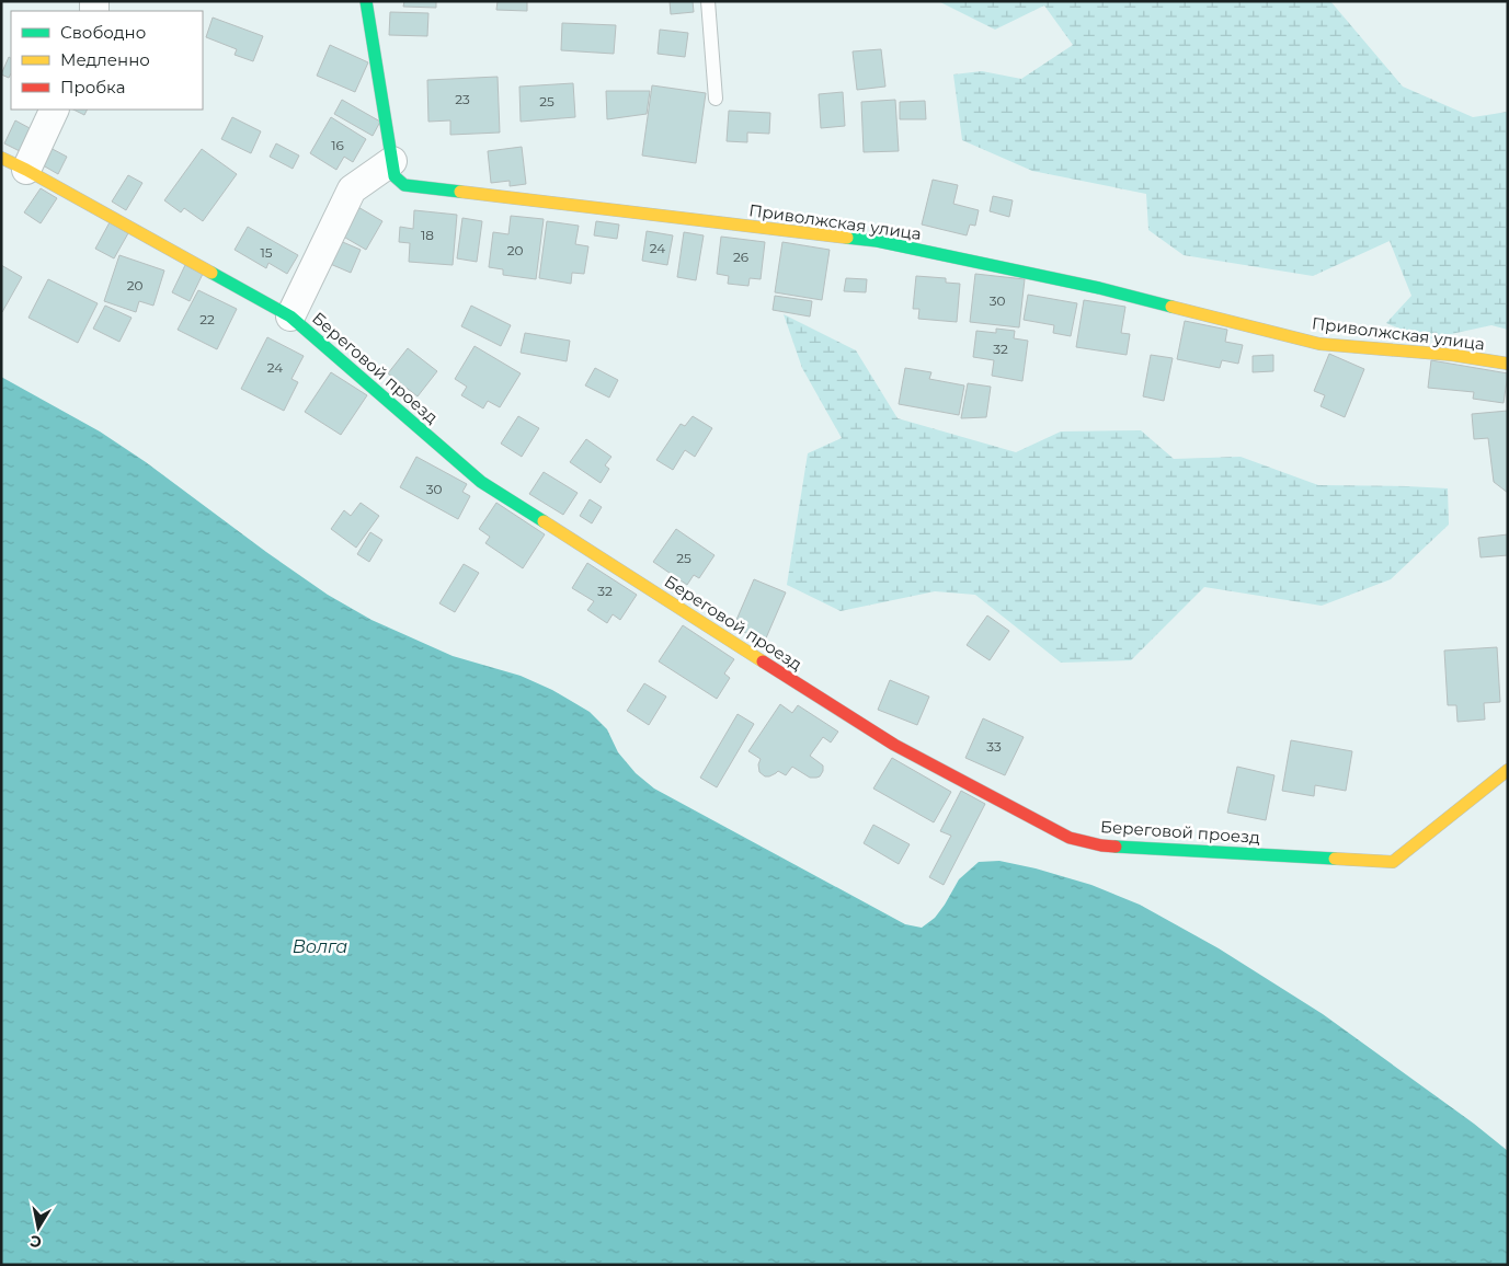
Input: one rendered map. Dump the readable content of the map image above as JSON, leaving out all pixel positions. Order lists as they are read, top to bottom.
{
  "streets": {
    "street": ["Приволжская улица", "Береговой проезд"]
  },
  "water": ["Волга"],
  "house_numbers": [
    "23",
    "25",
    "16",
    "18",
    "24",
    "20",
    "15",
    "26",
    "20",
    "30",
    "22",
    "32",
    "24",
    "30",
    "25",
    "32",
    "33"
  ],
  "legend": ["Свободно", "Медленно", "Пробка"],
  "north": "bottom"
}
